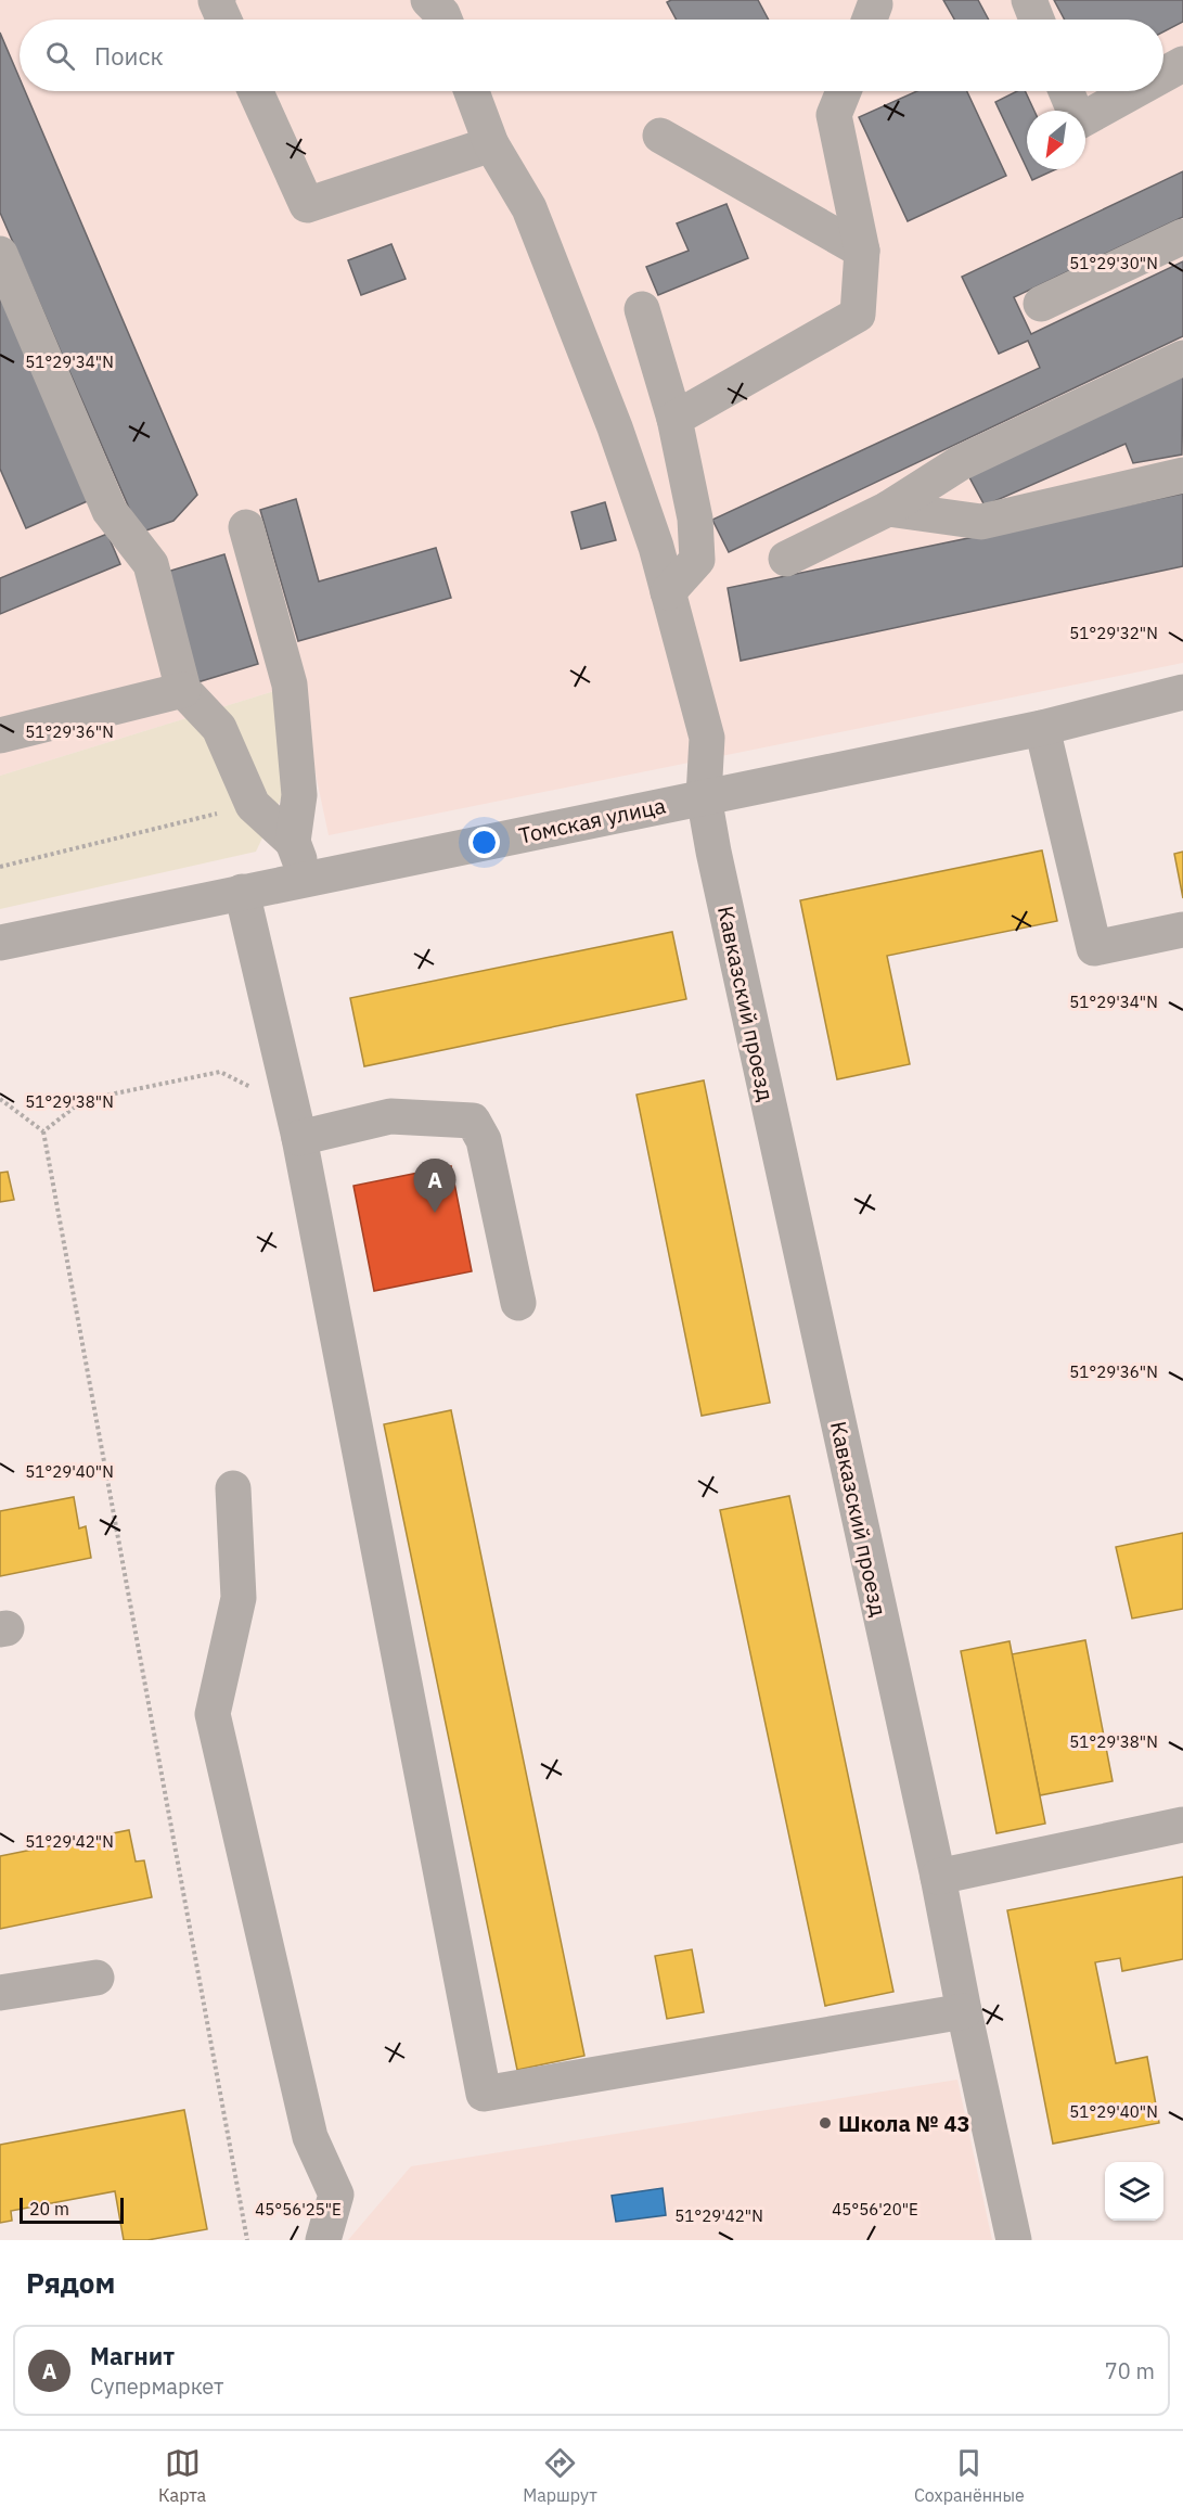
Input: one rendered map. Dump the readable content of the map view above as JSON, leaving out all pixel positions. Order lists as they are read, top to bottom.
{
  "streets": {
    "street": ["Томская улица", "Кавказский проезд"]
  },
  "crossings": [
    ["Томская улица", "Кавказский проезд"]
  ],
  "places": ["Школа № 43"],
  "scale_bar": "20 m",
  "north": "bottom left",
  "page": {
    "search": "Поиск",
    "pins": "A",
    "scale": "20 m",
    "heading": "Рядом",
    "list": [
      {
        "mark": "A",
        "name": "Магнит",
        "note": "Супермаркет",
        "value": "70 m"
      }
    ],
    "nav": ["Карта", "Маршрут", "Сохранённые"]
  },
  "coordinates": [
    "51°29'30\"N",
    "51°29'34\"N",
    "51°29'32\"N",
    "51°29'36\"N",
    "51°29'38\"N",
    "51°29'40\"N",
    "51°29'42\"N",
    "45°56'25\"E",
    "45°56'20\"E"
  ]
}
